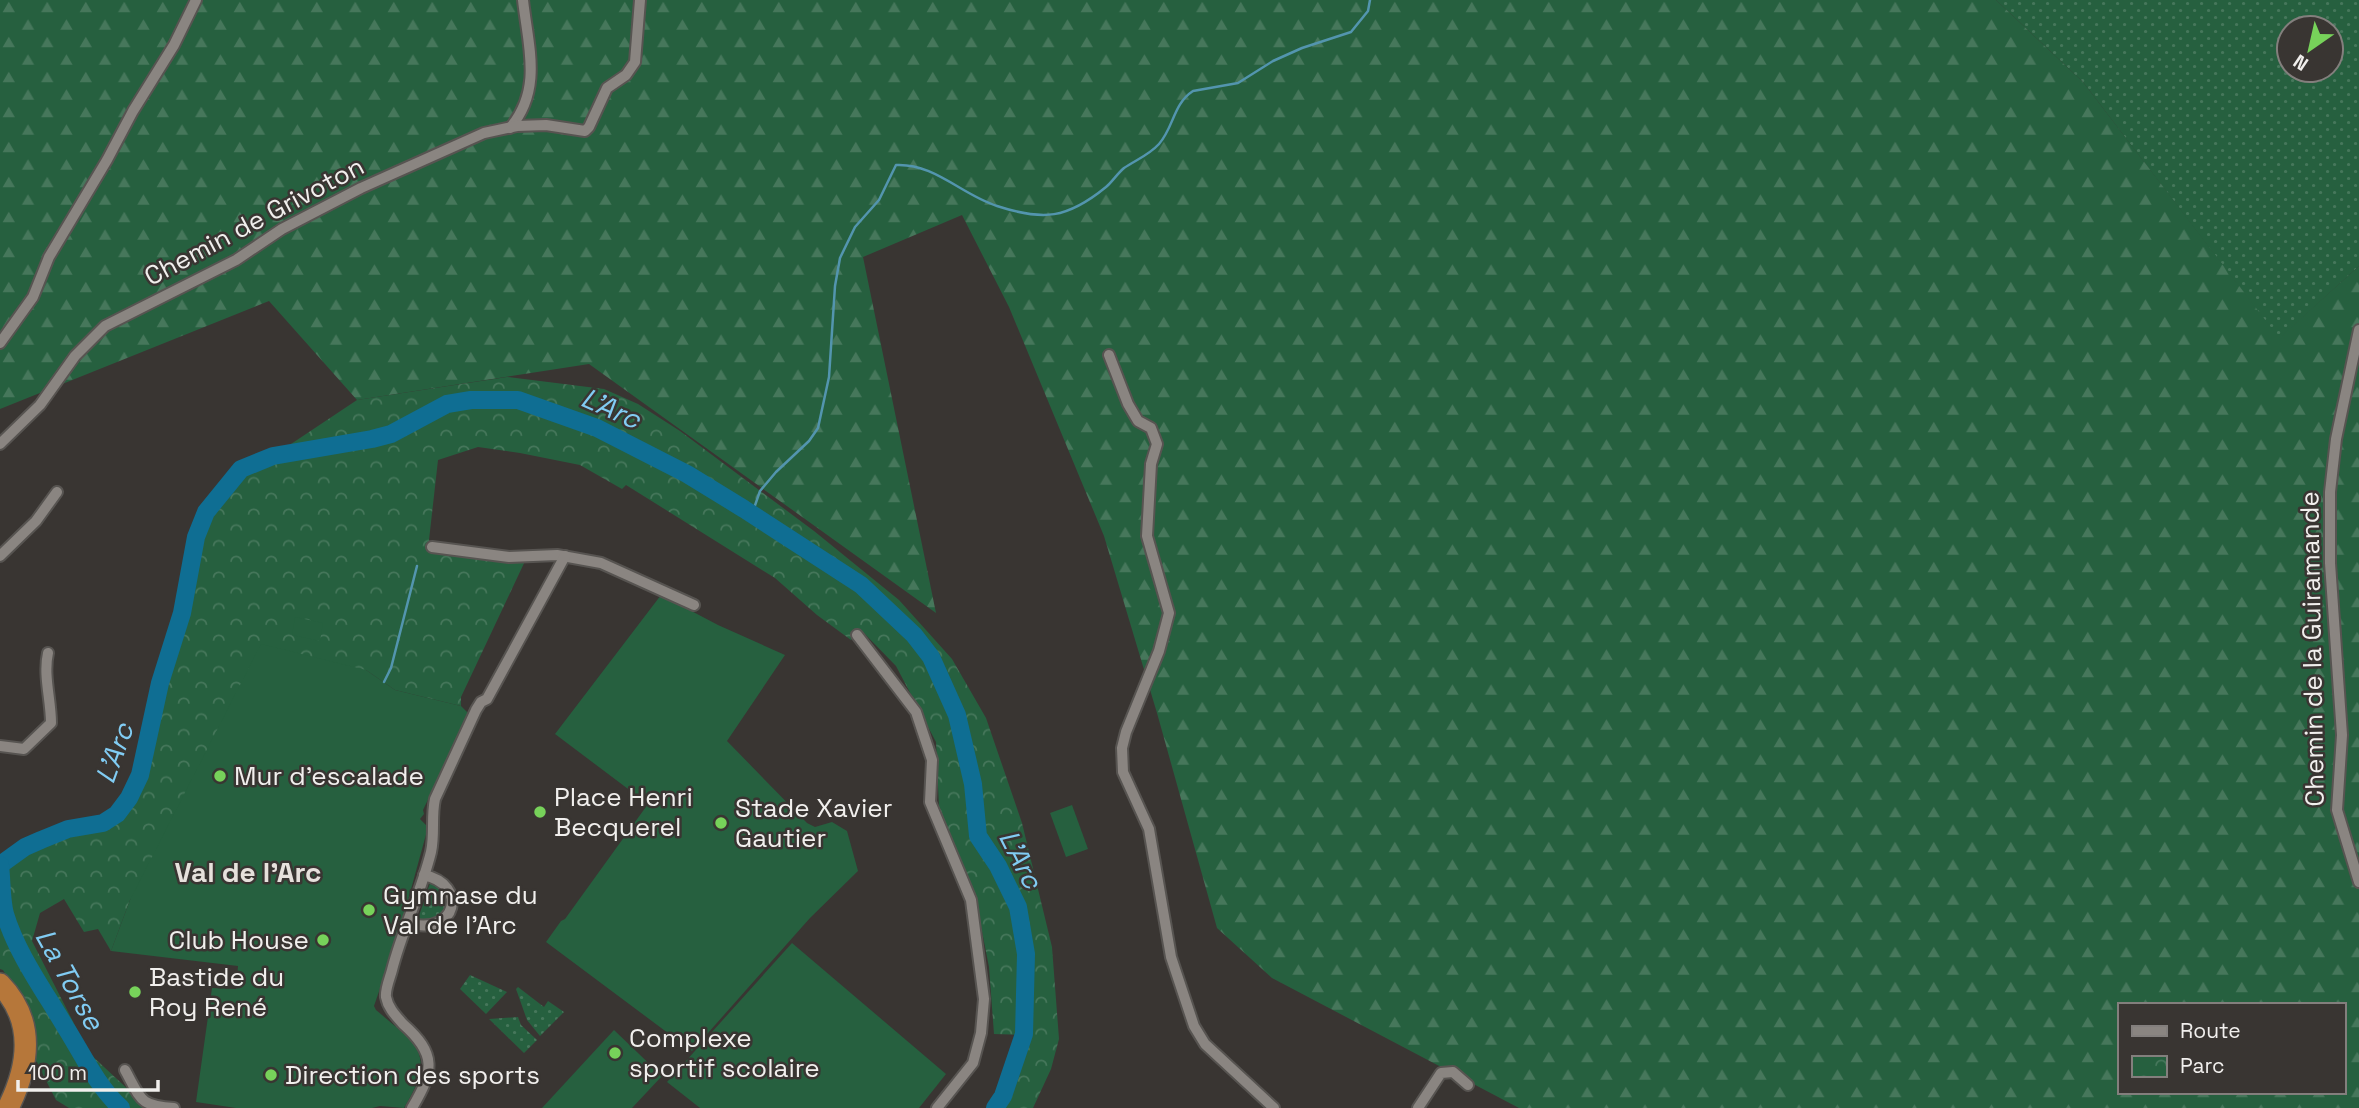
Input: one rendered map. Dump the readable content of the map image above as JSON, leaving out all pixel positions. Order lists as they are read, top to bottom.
{
  "streets": {
    "street": ["Chemin de Grivoton", "Chemin de la Guiramande"]
  },
  "districts": ["Val de l'Arc"],
  "water": ["L'Arc", "La Torse"],
  "places": [
    "Mur d'escalade",
    "Place Henri Becquerel",
    "Stade Xavier Gautier",
    "Gymnase du Val de l'Arc",
    "Club House",
    "Bastide du Roy René",
    "Complexe sportif scolaire",
    "Direction des sports"
  ],
  "legend": ["Route", "Parc"],
  "scale_bar": "100 m",
  "north": "bottom left"
}
